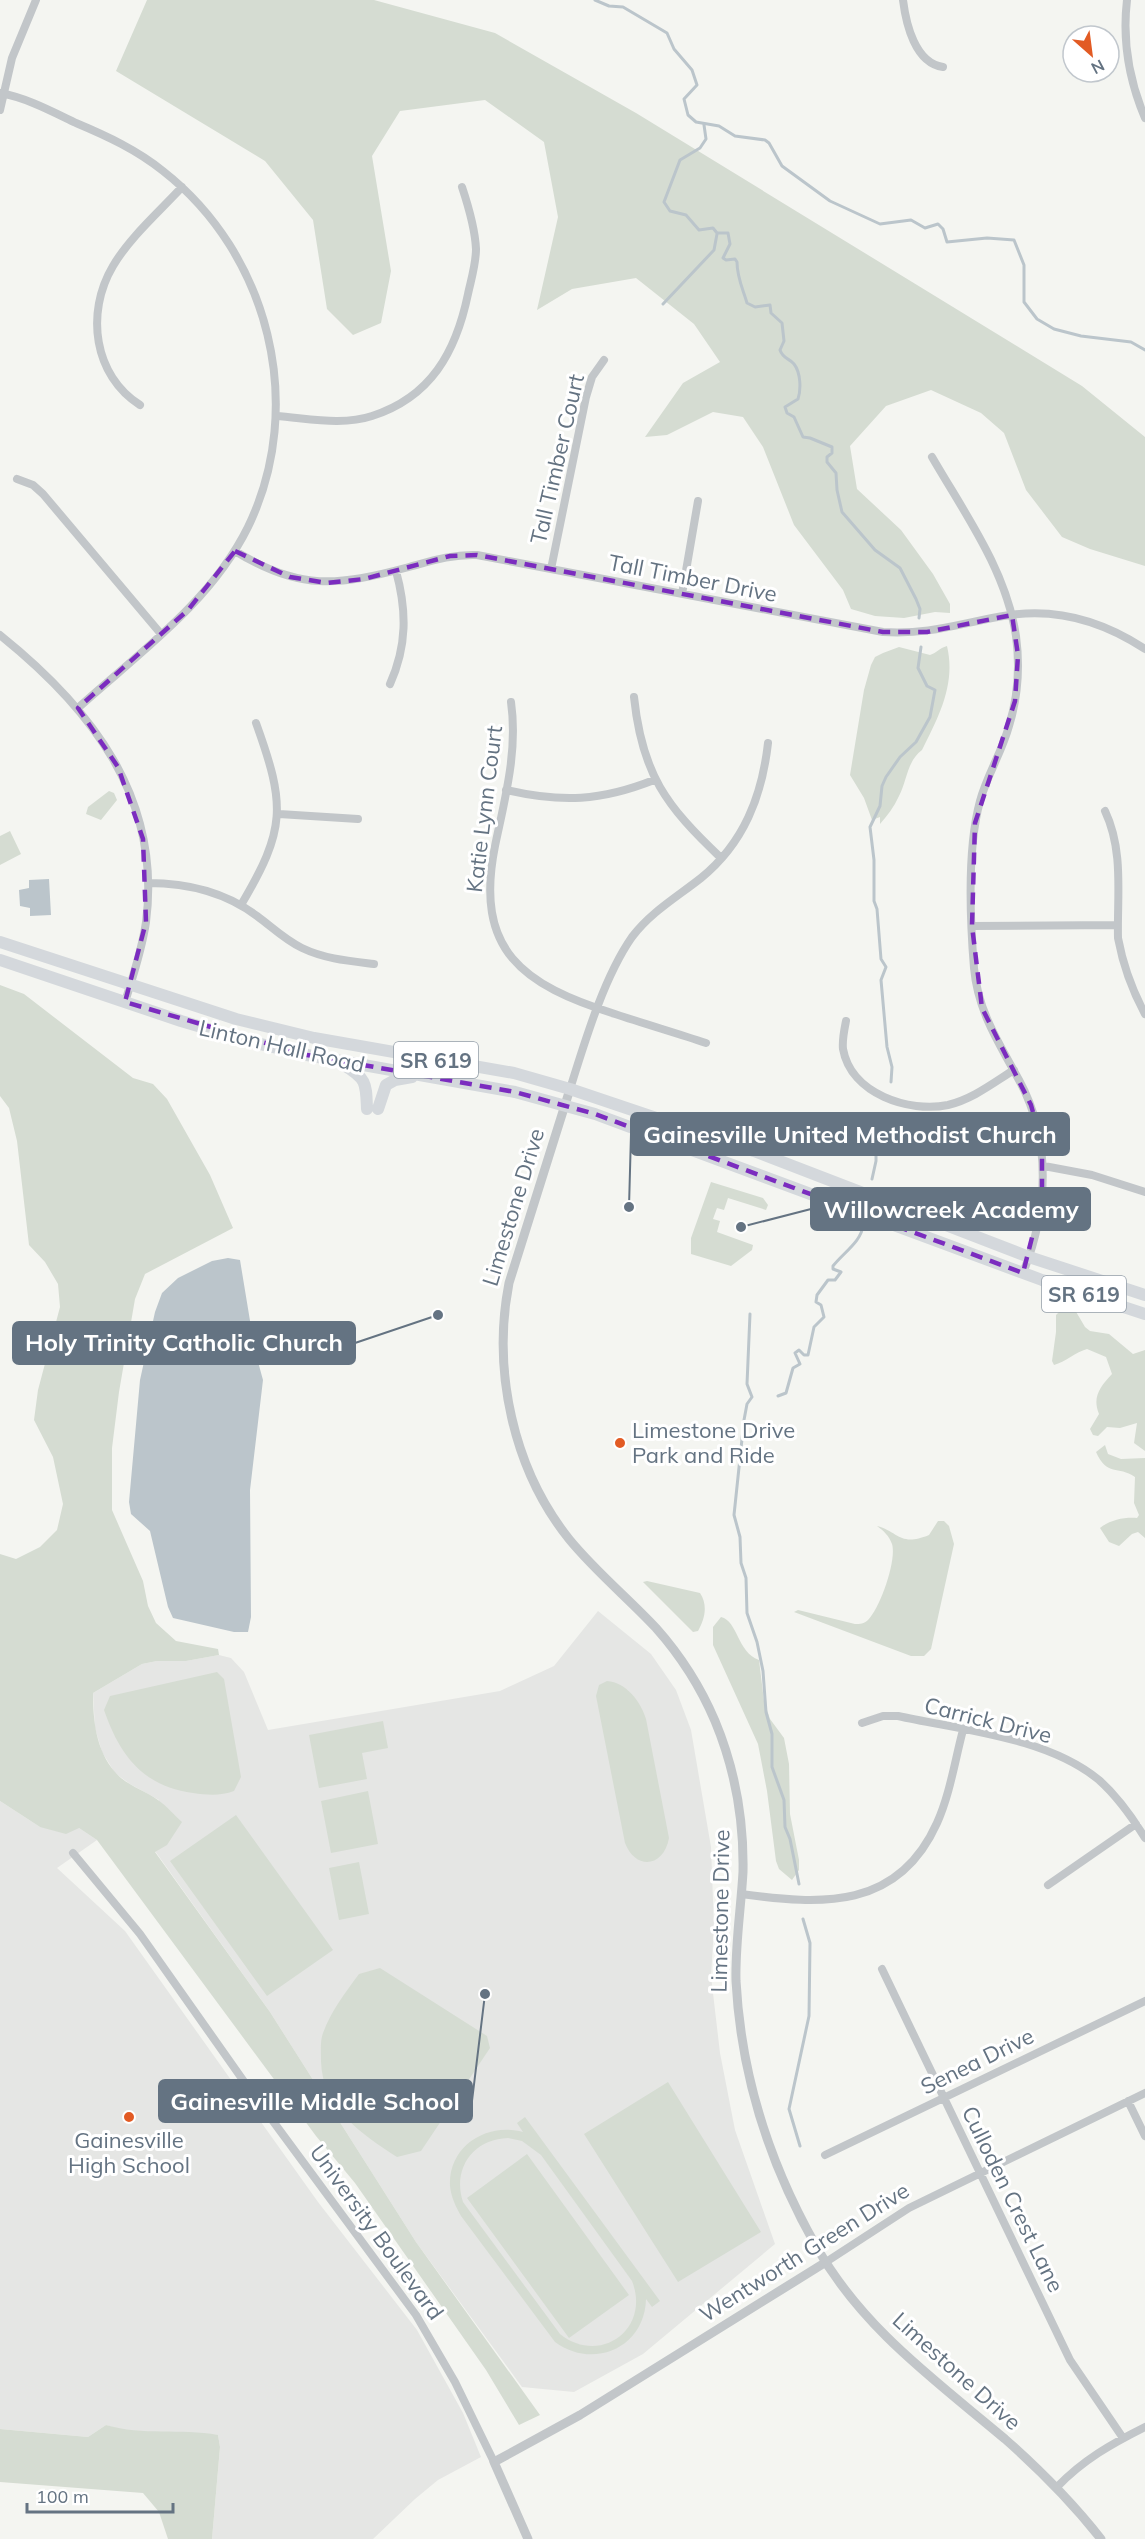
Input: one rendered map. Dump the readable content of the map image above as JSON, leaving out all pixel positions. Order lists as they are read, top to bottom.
{
  "streets": {
    "main road": ["Linton Hall Road", "SR 619"],
    "street": [
      "Tall Timber Court",
      "Tall Timber Drive",
      "Katie Lynn Court",
      "Limestone Drive",
      "Carrick Drive",
      "Senea Drive",
      "Culloden Crest Lane",
      "University Boulevard",
      "Wentworth Green Drive"
    ]
  },
  "crossings": [
    ["Tall Timber Court", "Tall Timber Drive"],
    ["Linton Hall Road", "Limestone Drive"],
    ["Limestone Drive", "Wentworth Green Drive"],
    ["Senea Drive", "Culloden Crest Lane"],
    ["Culloden Crest Lane", "Wentworth Green Drive"],
    ["University Boulevard", "Wentworth Green Drive"]
  ],
  "places": [
    "Gainesville United Methodist Church",
    "Willowcreek Academy",
    "Holy Trinity Catholic Church",
    "Limestone Drive Park and Ride",
    "Gainesville Middle School",
    "Gainesville High School"
  ],
  "scale_bar": "100 m",
  "north": "bottom right"
}
